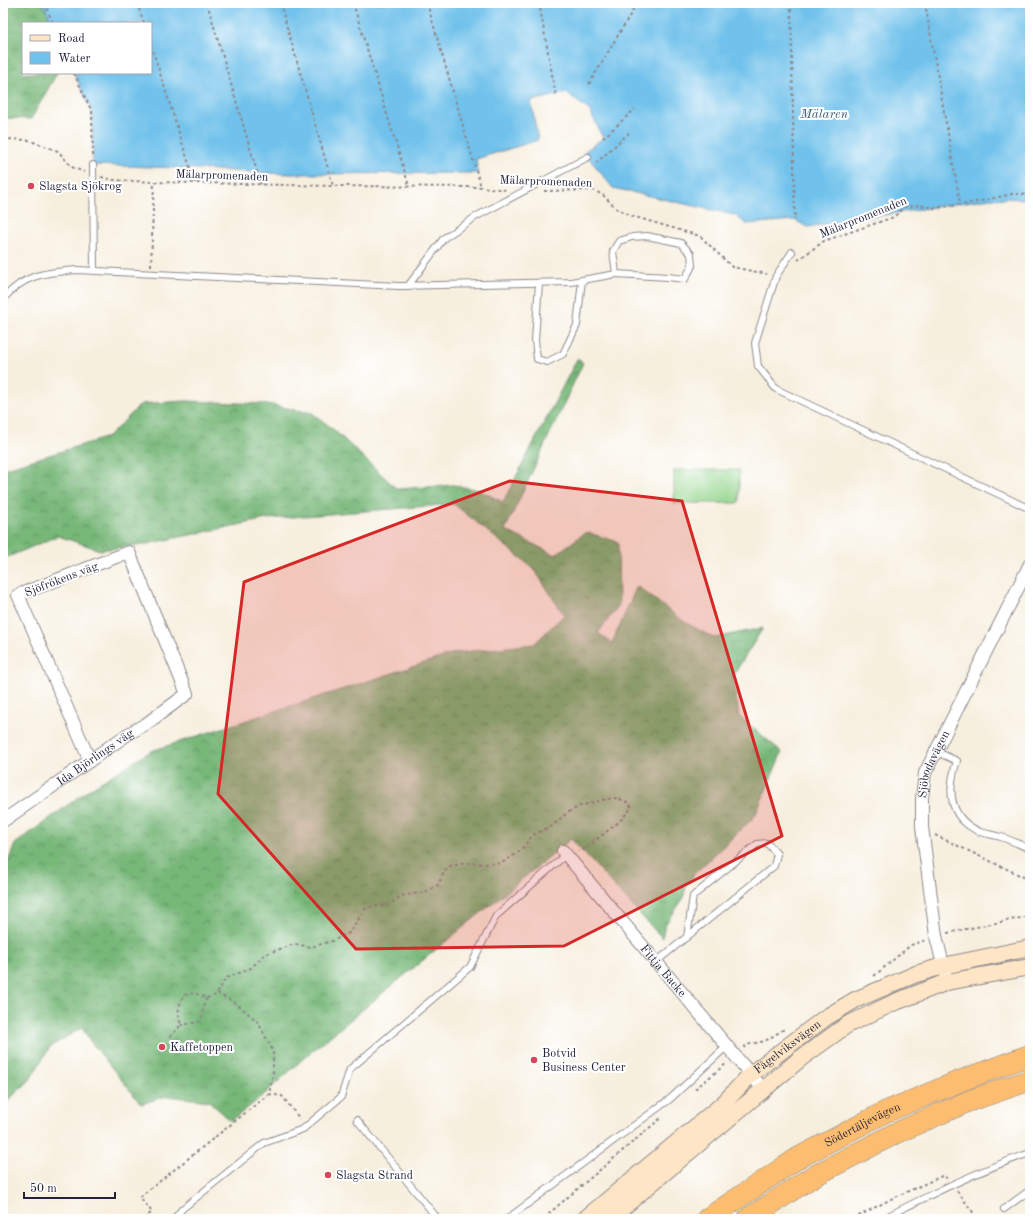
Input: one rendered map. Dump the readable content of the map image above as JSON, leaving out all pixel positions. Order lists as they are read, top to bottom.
{
  "streets": {
    "highway": ["Södertäljevägen"],
    "main road": ["Fågelviksvägen"],
    "street": [
      "Sjöfrökens väg",
      "Ida Björlings väg",
      "Sjöbodavägen",
      "Fittja Backe"
    ],
    "path": ["Mälarpromenaden"]
  },
  "crossings": [
    ["Sjöfrökens väg", "Ida Björlings väg"],
    ["Sjöbodavägen", "Fågelviksvägen"],
    ["Fittja Backe", "Fågelviksvägen"]
  ],
  "water": ["Mälaren"],
  "places": [
    "Slagsta Sjökrog",
    "Kaffetoppen",
    "Botvid Business Center",
    "Slagsta Strand"
  ],
  "legend": ["Road", "Water"],
  "scale_bar": "50 m"
}
